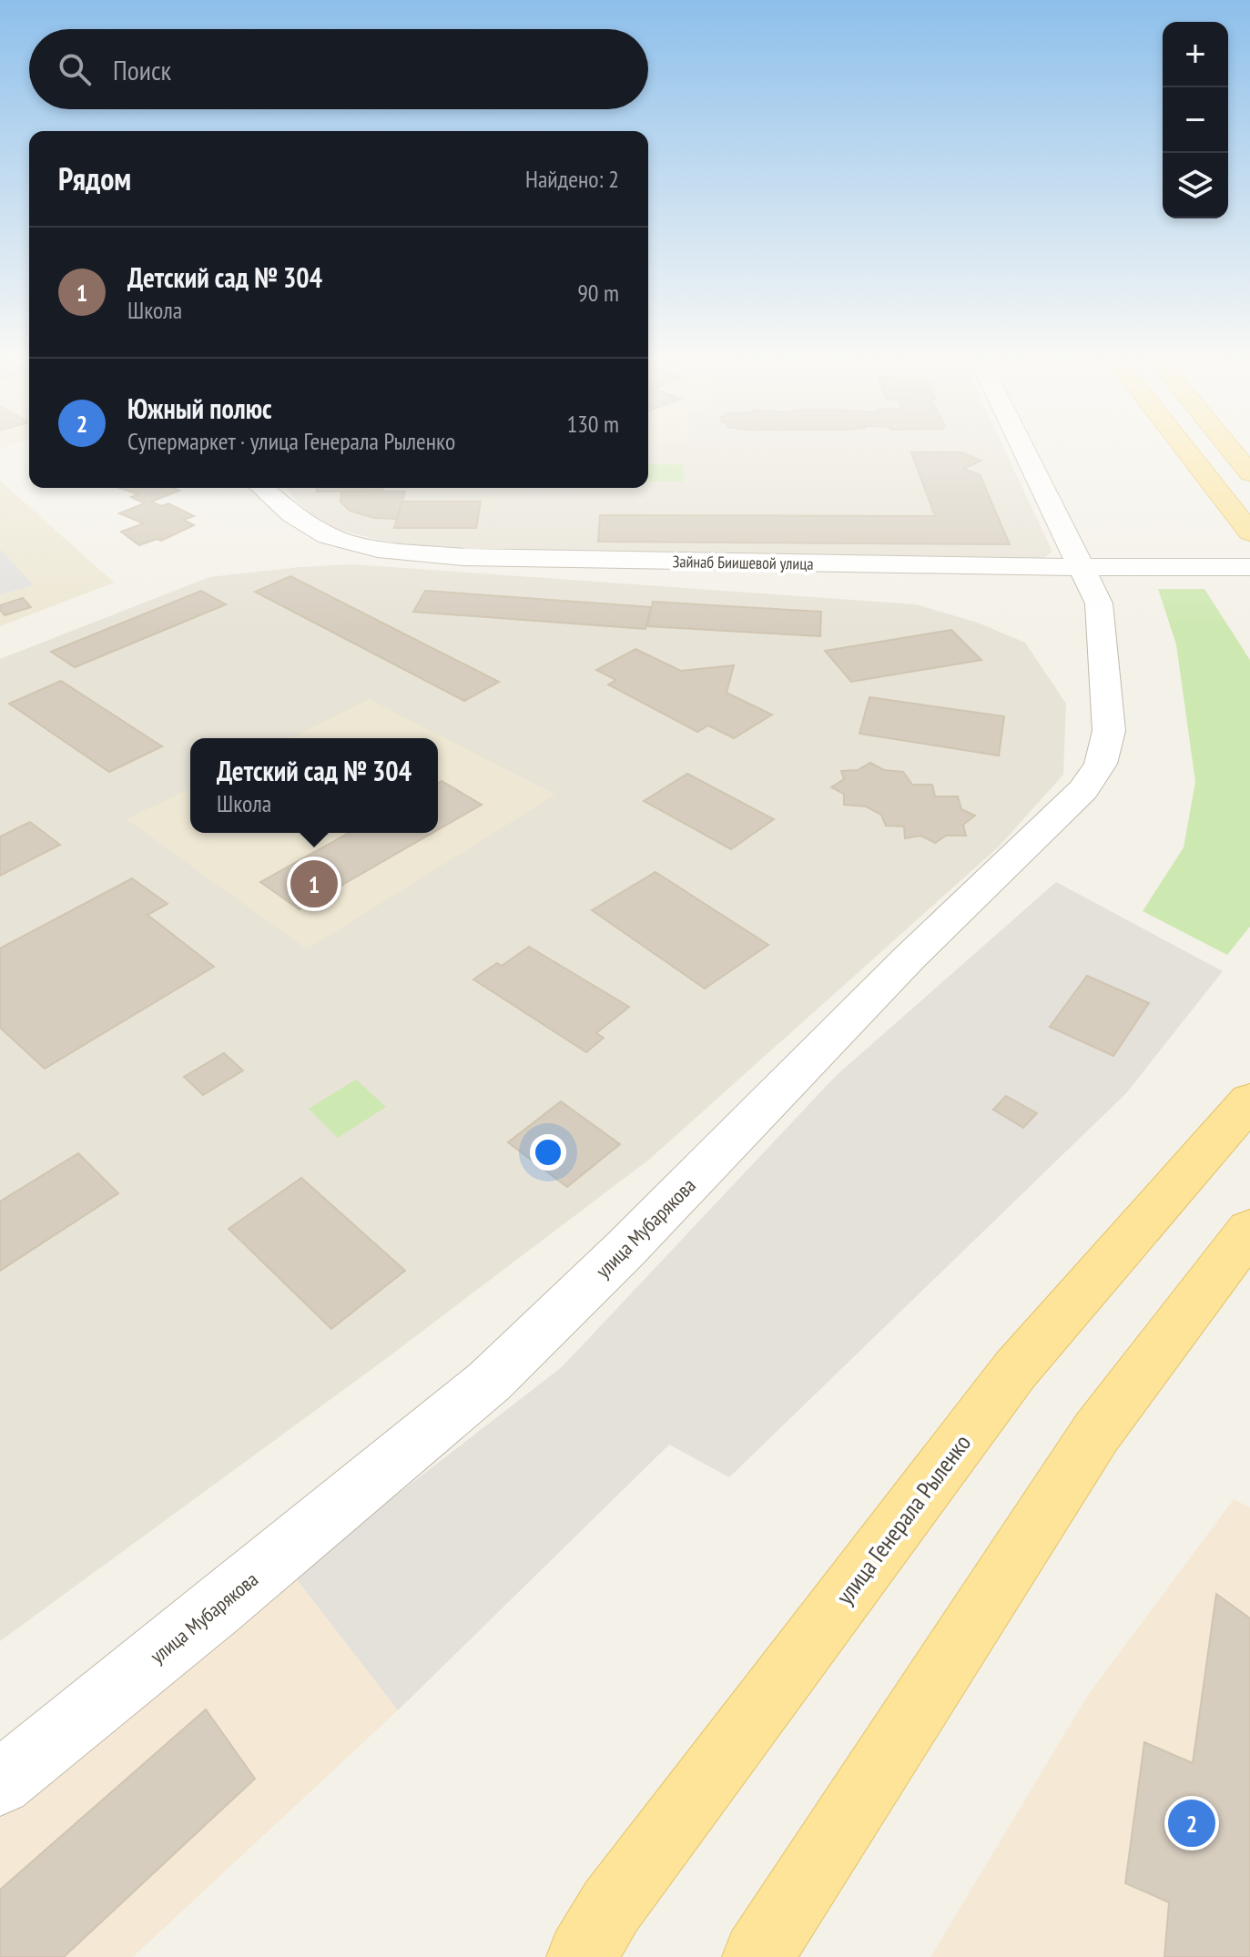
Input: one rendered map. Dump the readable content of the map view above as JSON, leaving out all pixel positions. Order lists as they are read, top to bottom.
{
  "streets": {
    "main road": ["улица Генерала Рыленко"],
    "street": ["Зайнаб Биишевой улица", "улица Мубарякова"]
  },
  "crossings": [
    ["Зайнаб Биишевой улица", "улица Мубарякова"]
  ],
  "page": {
    "map_buttons": ["+", "−"],
    "search": "Поиск",
    "heading": ["Рядом", "Найдено: 2"],
    "list": [
      {
        "mark": "1",
        "name": "Детский сад № 304",
        "note": "Школа",
        "value": "90 m"
      },
      {
        "mark": "2",
        "name": "Южный полюс",
        "note": "Супермаркет · улица Генерала Рыленко",
        "value": "130 m"
      }
    ],
    "popup": ["Детский сад № 304", "Школа"],
    "pins": ["1", "2"]
  }
}
